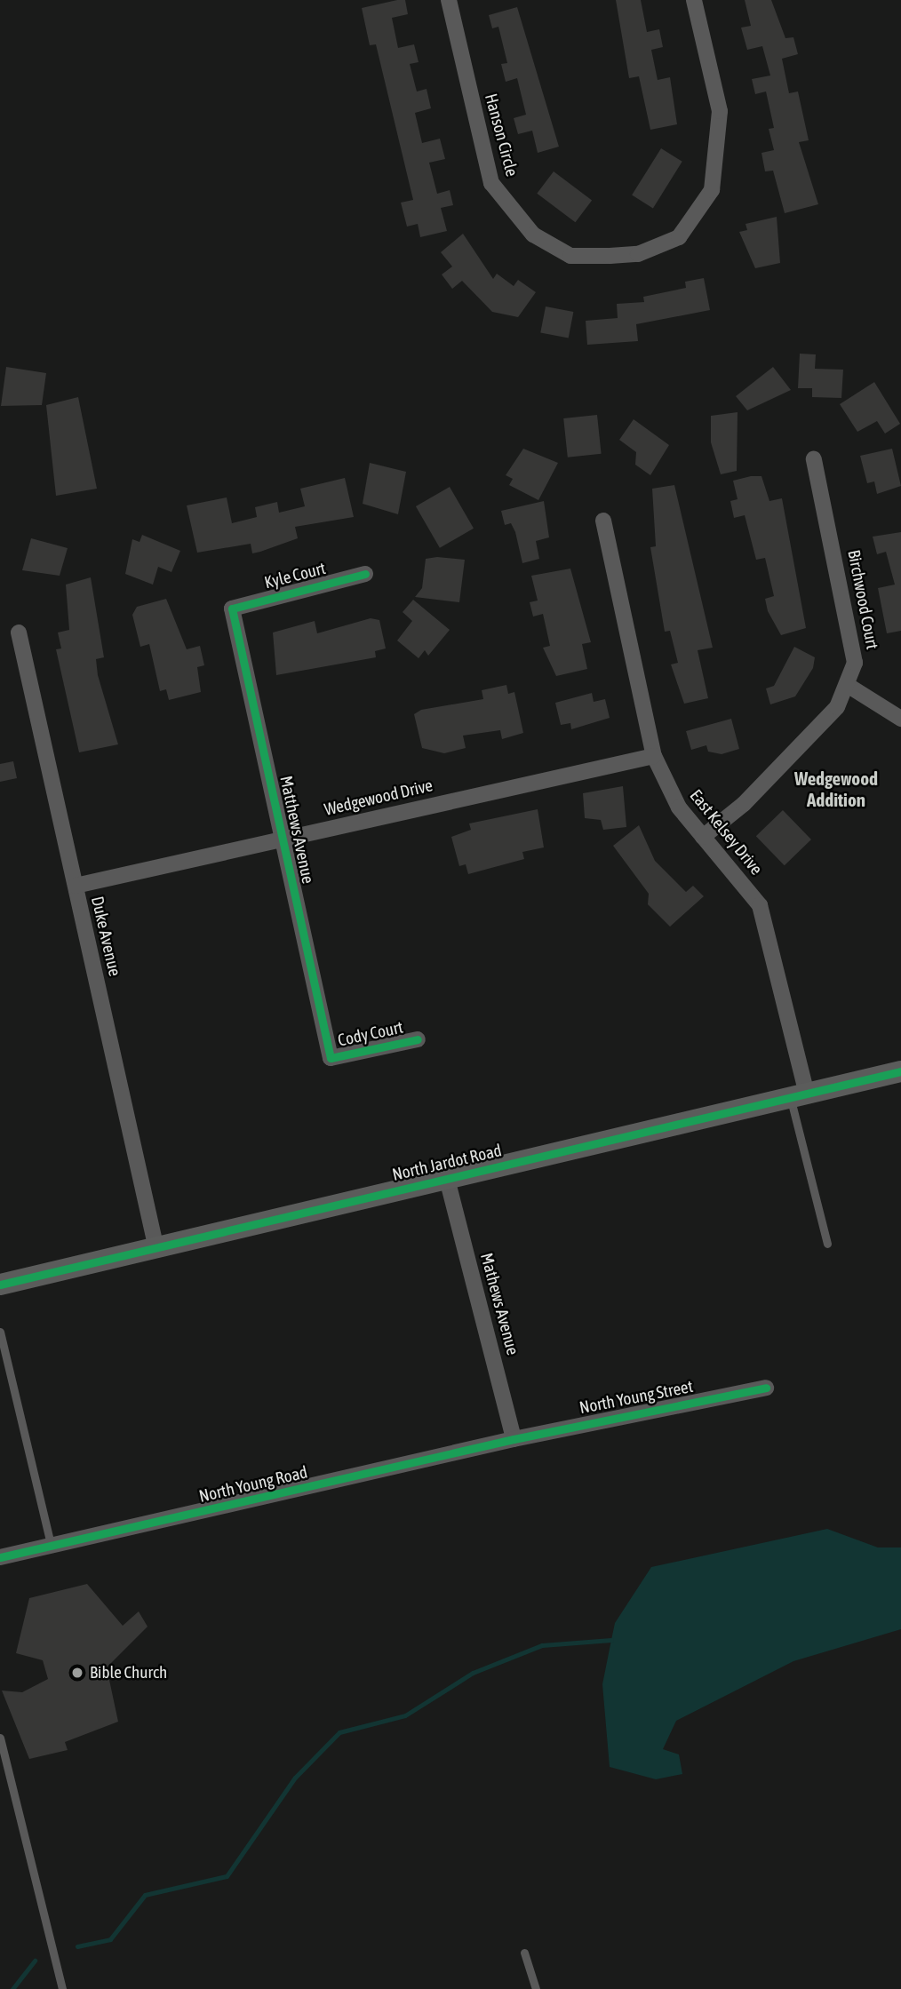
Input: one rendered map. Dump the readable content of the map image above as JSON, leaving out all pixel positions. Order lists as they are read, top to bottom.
{
  "streets": {
    "main road": ["North Jardot Road"],
    "street": [
      "Hanson Circle",
      "Kyle Court",
      "Birchwood Court",
      "Wedgewood Drive",
      "Matthews Avenue",
      "East Kelsey Drive",
      "Duke Avenue",
      "Cody Court",
      "Mathews Avenue",
      "North Young Street",
      "North Young Road"
    ]
  },
  "crossings": [
    ["Kyle Court", "Matthews Avenue"],
    ["Birchwood Court", "East Kelsey Drive"],
    ["Wedgewood Drive", "Matthews Avenue"],
    ["Wedgewood Drive", "East Kelsey Drive"],
    ["Wedgewood Drive", "Duke Avenue"],
    ["Matthews Avenue", "Cody Court"],
    ["East Kelsey Drive", "North Jardot Road"],
    ["Duke Avenue", "North Jardot Road"],
    ["North Jardot Road", "Mathews Avenue"],
    ["Mathews Avenue", "North Young Street"],
    ["Mathews Avenue", "North Young Road"],
    ["North Young Street", "North Young Road"]
  ],
  "districts": ["Wedgewood Addition"],
  "places": ["Bible Church"]
}
